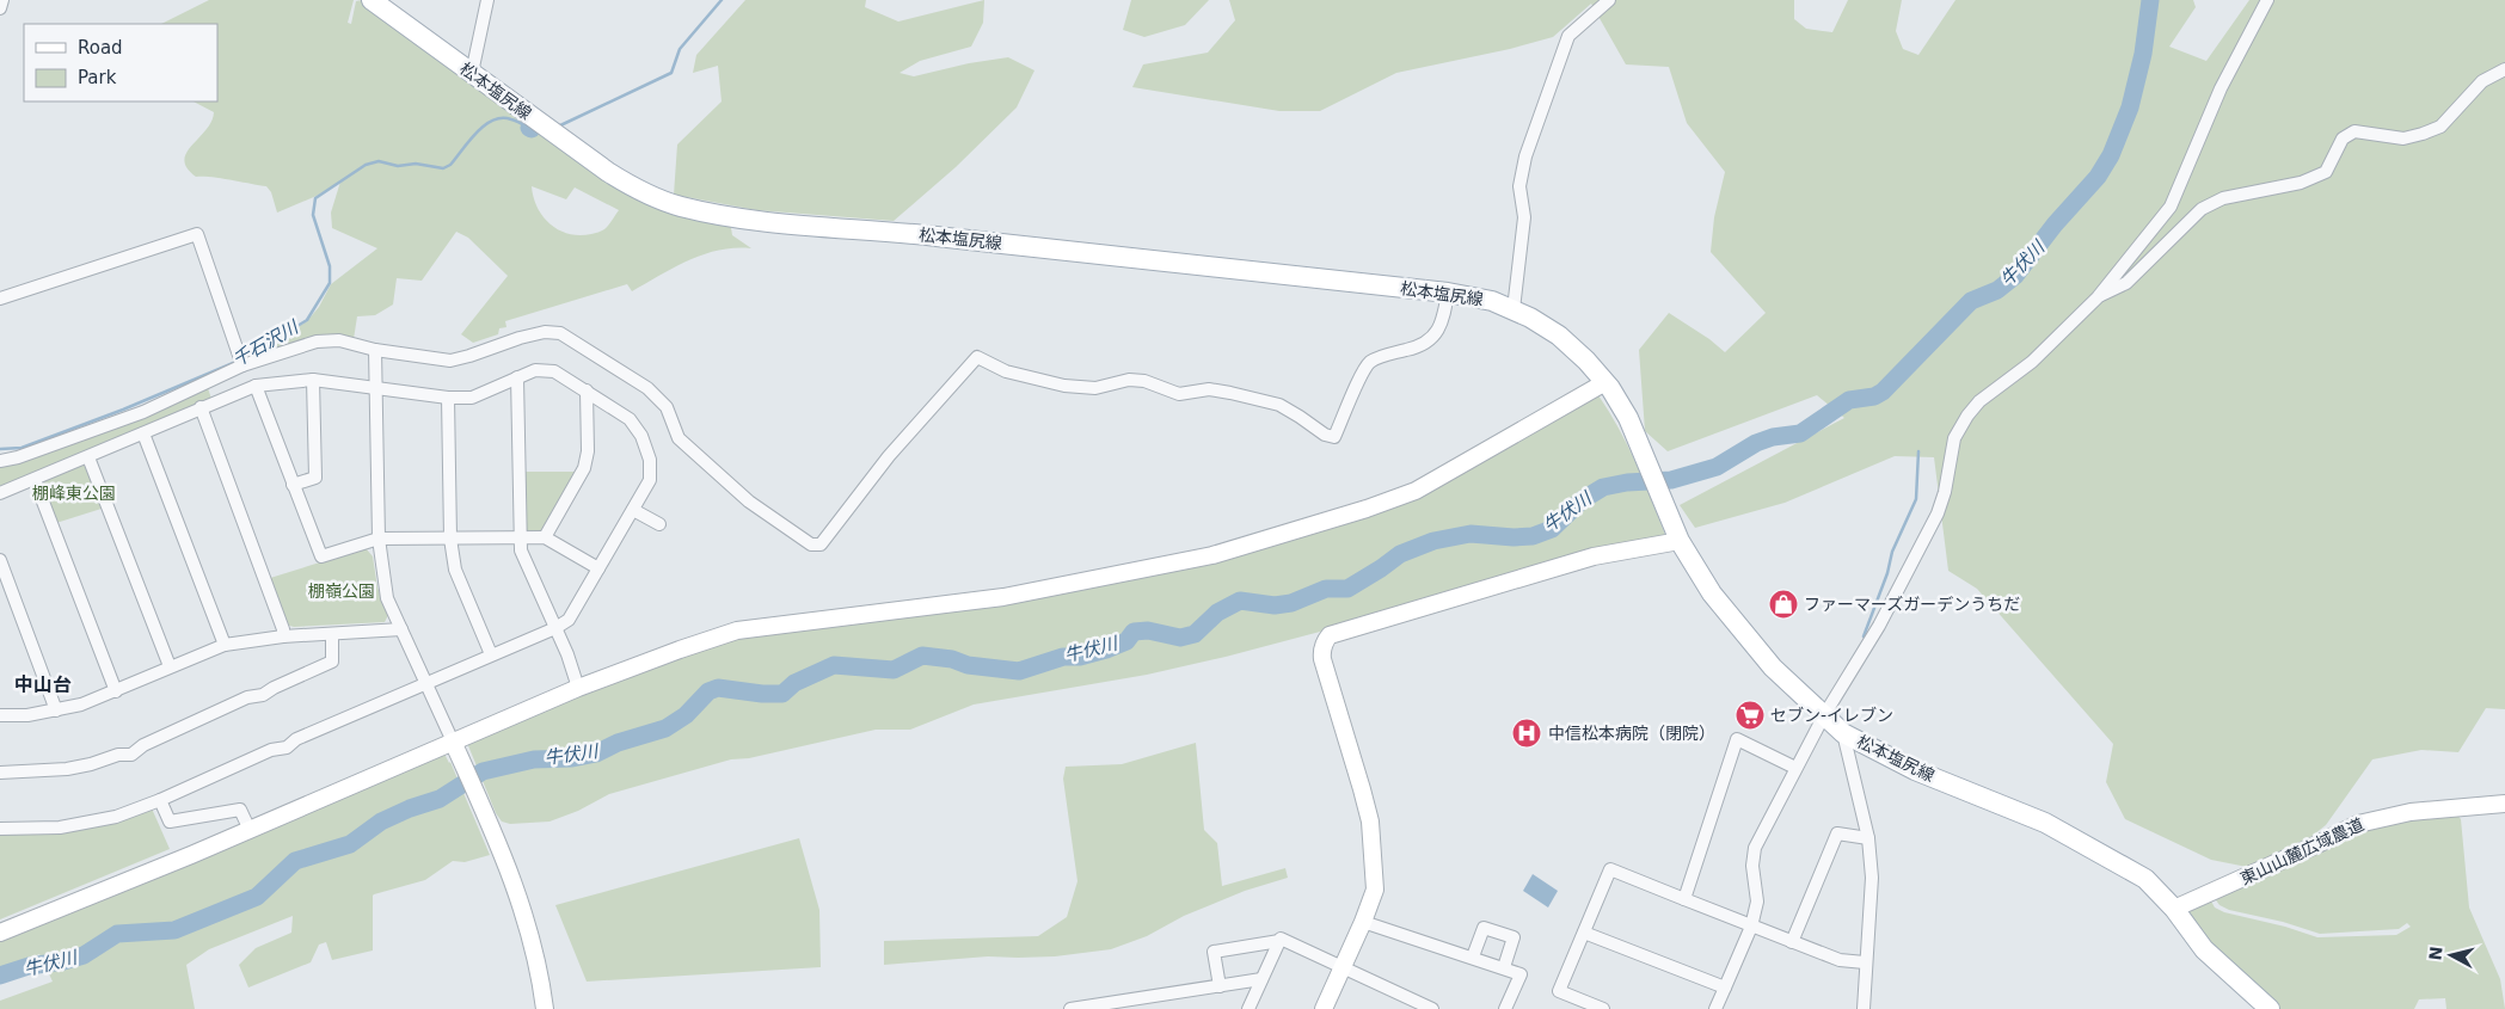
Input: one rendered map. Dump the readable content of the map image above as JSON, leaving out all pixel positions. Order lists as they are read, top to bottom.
{
  "streets": {
    "main road": ["松本塩尻線"],
    "street": ["東山山麓広域農道"]
  },
  "crossings": [
    ["松本塩尻線", "東山山麓広域農道"]
  ],
  "districts": ["中山台"],
  "water": ["牛伏川", "千石沢川"],
  "parks": ["棚峰東公園", "棚嶺公園"],
  "places": {
    "shop": ["ファーマーズガーデンうちだ"],
    "supermarket": ["セブン-イレブン"],
    "hospital": ["中信松本病院（閉院）"]
  },
  "legend": ["Road", "Park"],
  "north": "left"
}
